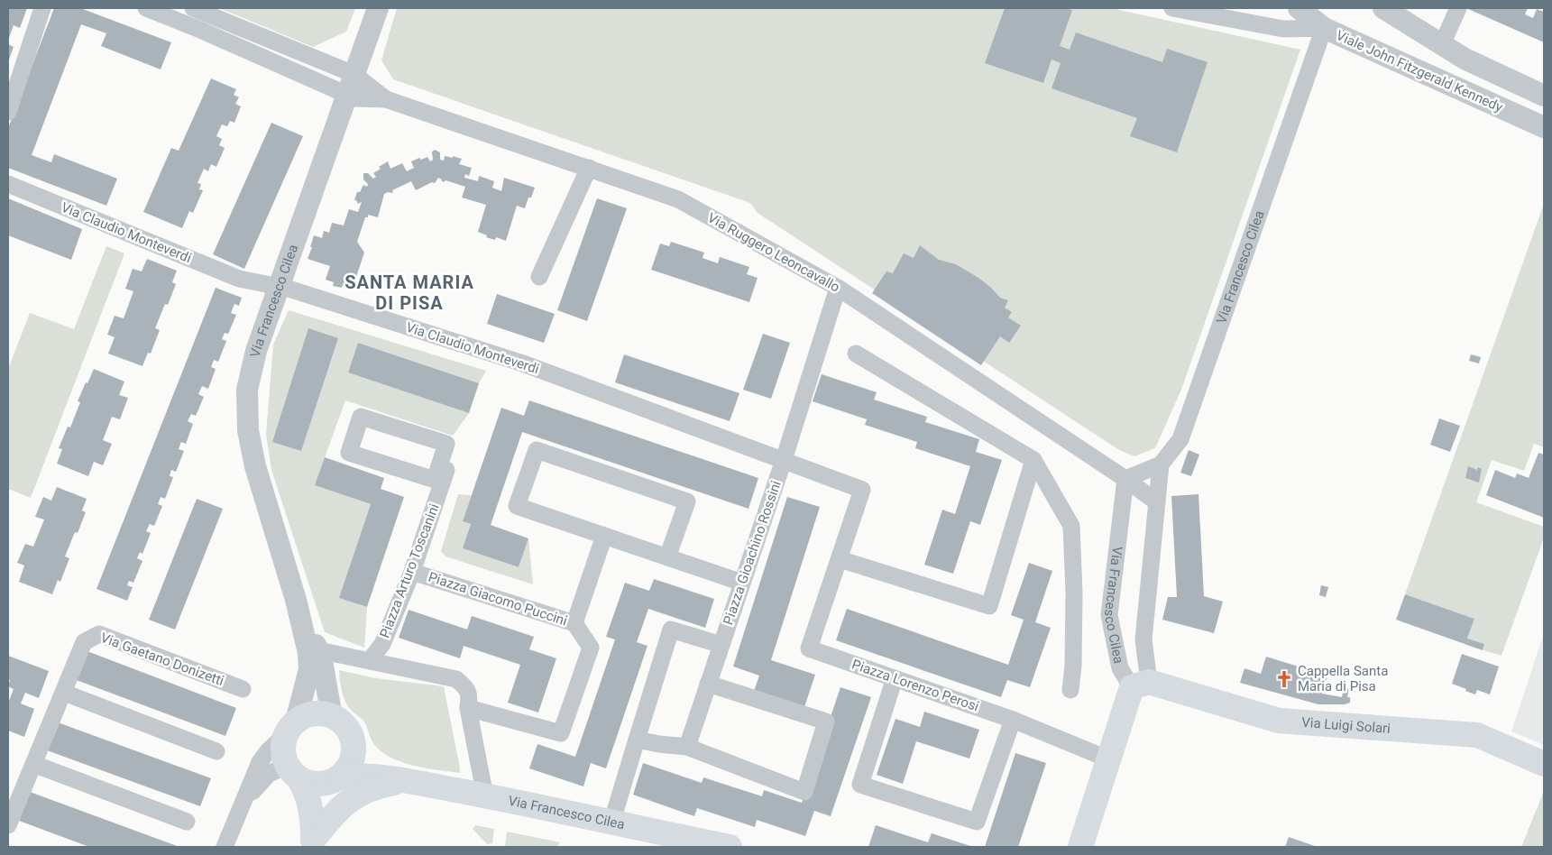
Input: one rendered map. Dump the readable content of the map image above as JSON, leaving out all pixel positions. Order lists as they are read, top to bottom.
{
  "streets": {
    "main road": ["Via Francesco Cilea", "Via Luigi Solari"],
    "street": [
      "Viale John Fitzgerald Kennedy",
      "Via Claudio Monteverdi",
      "Via Ruggero Leoncavallo",
      "Piazza Gioachino Rossini",
      "Piazza Arturo Toscanini",
      "Piazza Giacomo Puccini",
      "Via Gaetano Donizetti",
      "Piazza Lorenzo Perosi"
    ]
  },
  "crossings": [
    ["Viale John Fitzgerald Kennedy", "Via Francesco Cilea"],
    ["Via Claudio Monteverdi", "Via Francesco Cilea"],
    ["Via Claudio Monteverdi", "Piazza Gioachino Rossini"],
    ["Via Claudio Monteverdi", "Piazza Lorenzo Perosi"],
    ["Via Ruggero Leoncavallo", "Via Francesco Cilea"],
    ["Via Francesco Cilea", "Piazza Lorenzo Perosi"],
    ["Via Francesco Cilea", "Via Luigi Solari"],
    ["Piazza Gioachino Rossini", "Piazza Lorenzo Perosi"],
    ["Piazza Arturo Toscanini", "Piazza Giacomo Puccini"]
  ],
  "districts": ["SANTA MARIA DI PISA"],
  "places": {
    "church": ["Cappella Santa Maria di Pisa"]
  }
}
